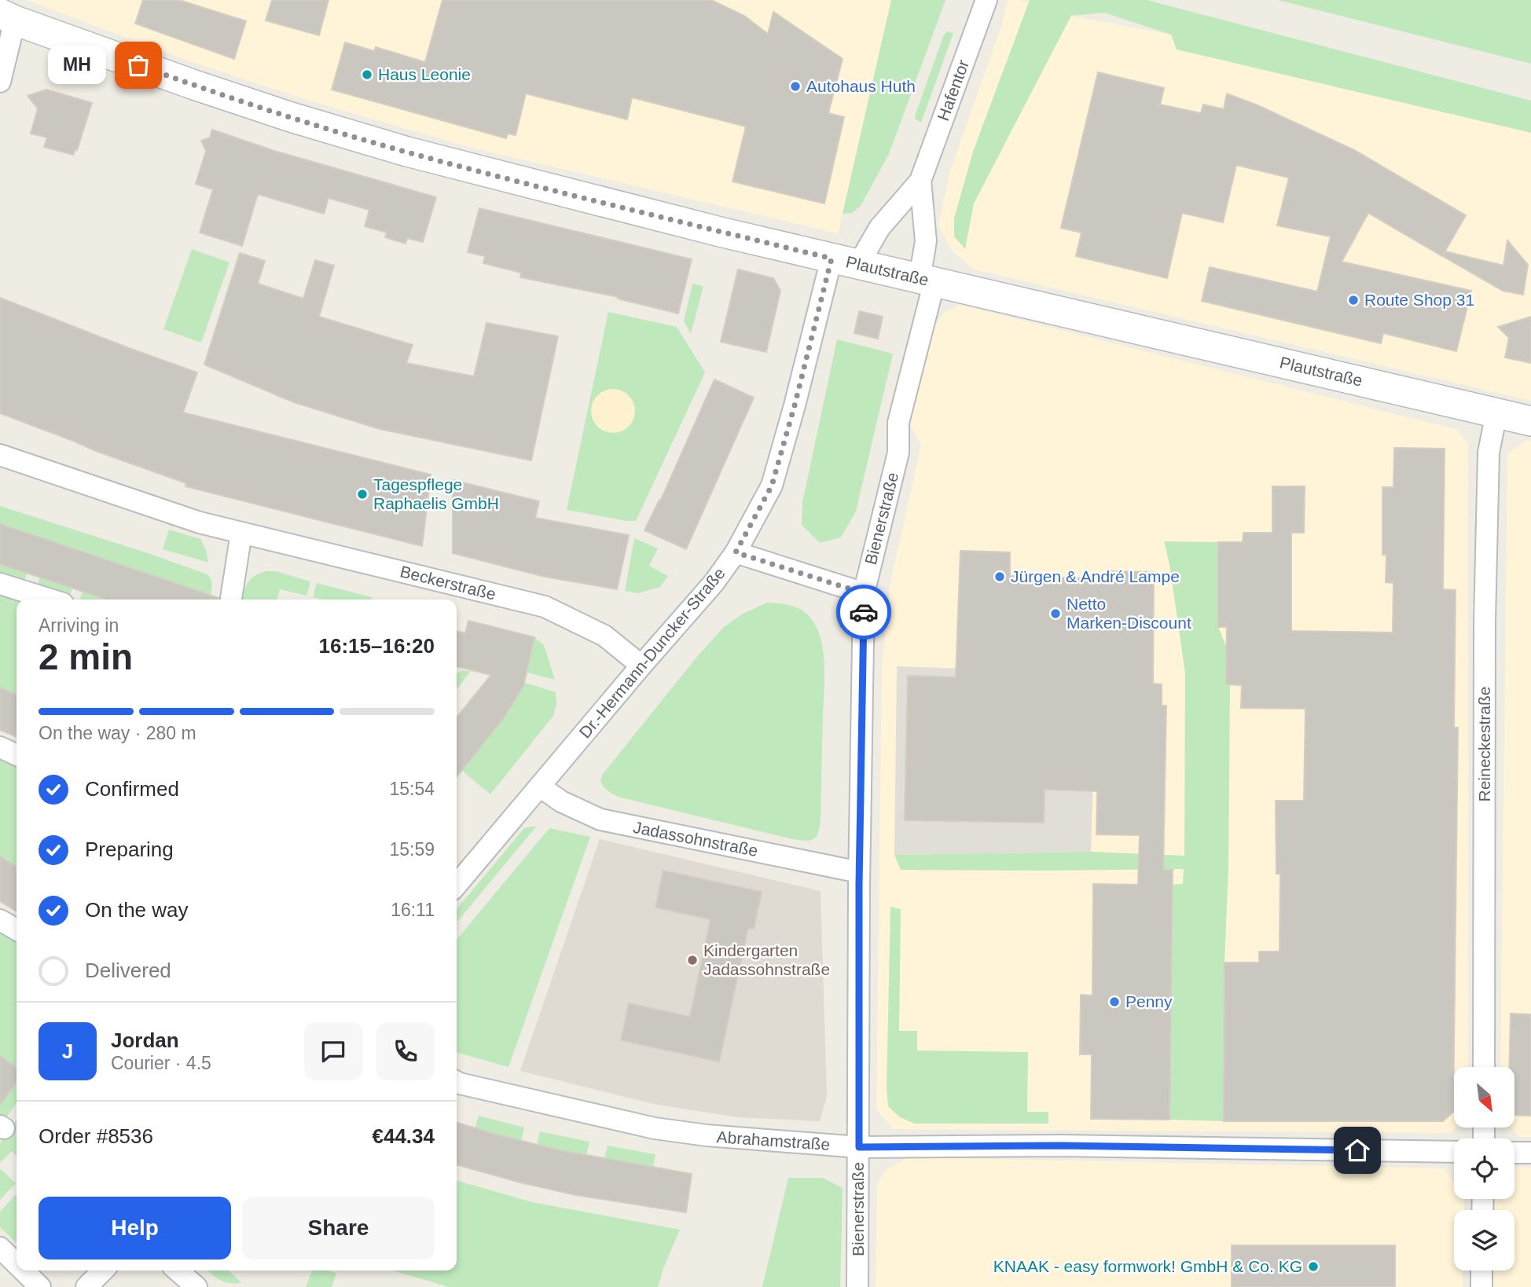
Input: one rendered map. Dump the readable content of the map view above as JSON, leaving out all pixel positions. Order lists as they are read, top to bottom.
{
  "streets": {
    "main road": ["Plautstraße"],
    "street": [
      "Hafentor",
      "Bienerstraße",
      "Beckerstraße",
      "Dr.-Hermann-Duncker-Straße",
      "Reineckestraße",
      "Jadassohnstraße",
      "Abrahamstraße"
    ]
  },
  "crossings": [
    ["Hafentor", "Plautstraße"],
    ["Hafentor", "Bienerstraße"],
    ["Hafentor", "Dr.-Hermann-Duncker-Straße"],
    ["Plautstraße", "Bienerstraße"],
    ["Plautstraße", "Dr.-Hermann-Duncker-Straße"],
    ["Plautstraße", "Reineckestraße"],
    ["Bienerstraße", "Jadassohnstraße"],
    ["Bienerstraße", "Abrahamstraße"],
    ["Beckerstraße", "Dr.-Hermann-Duncker-Straße"],
    ["Dr.-Hermann-Duncker-Straße", "Jadassohnstraße"]
  ],
  "places": [
    "MH",
    "Haus Leonie",
    "Autohaus Huth",
    "Route Shop 31",
    "Tagespflege Raphaelis GmbH",
    "Jürgen & André Lampe",
    "Netto Marken-Discount",
    "Kindergarten Jadassohnstraße",
    "Penny",
    "KNAAK - easy formwork! GmbH & Co. KG"
  ],
  "north": "bottom right",
  "page": {
    "bubble": "MH",
    "heading": ["2 min", "Arriving in", "16:15–16:20"],
    "panel": [
      "Jordan",
      "Courier · 4.5",
      "Order #8536",
      "€44.34"
    ],
    "bar": "On the way · 280 m",
    "list": [
      ["Confirmed", "15:54"],
      ["Preparing", "15:59"],
      ["On the way", "16:11"],
      "Delivered"
    ],
    "round": "J",
    "buttons": ["Help", "Share"]
  }
}
